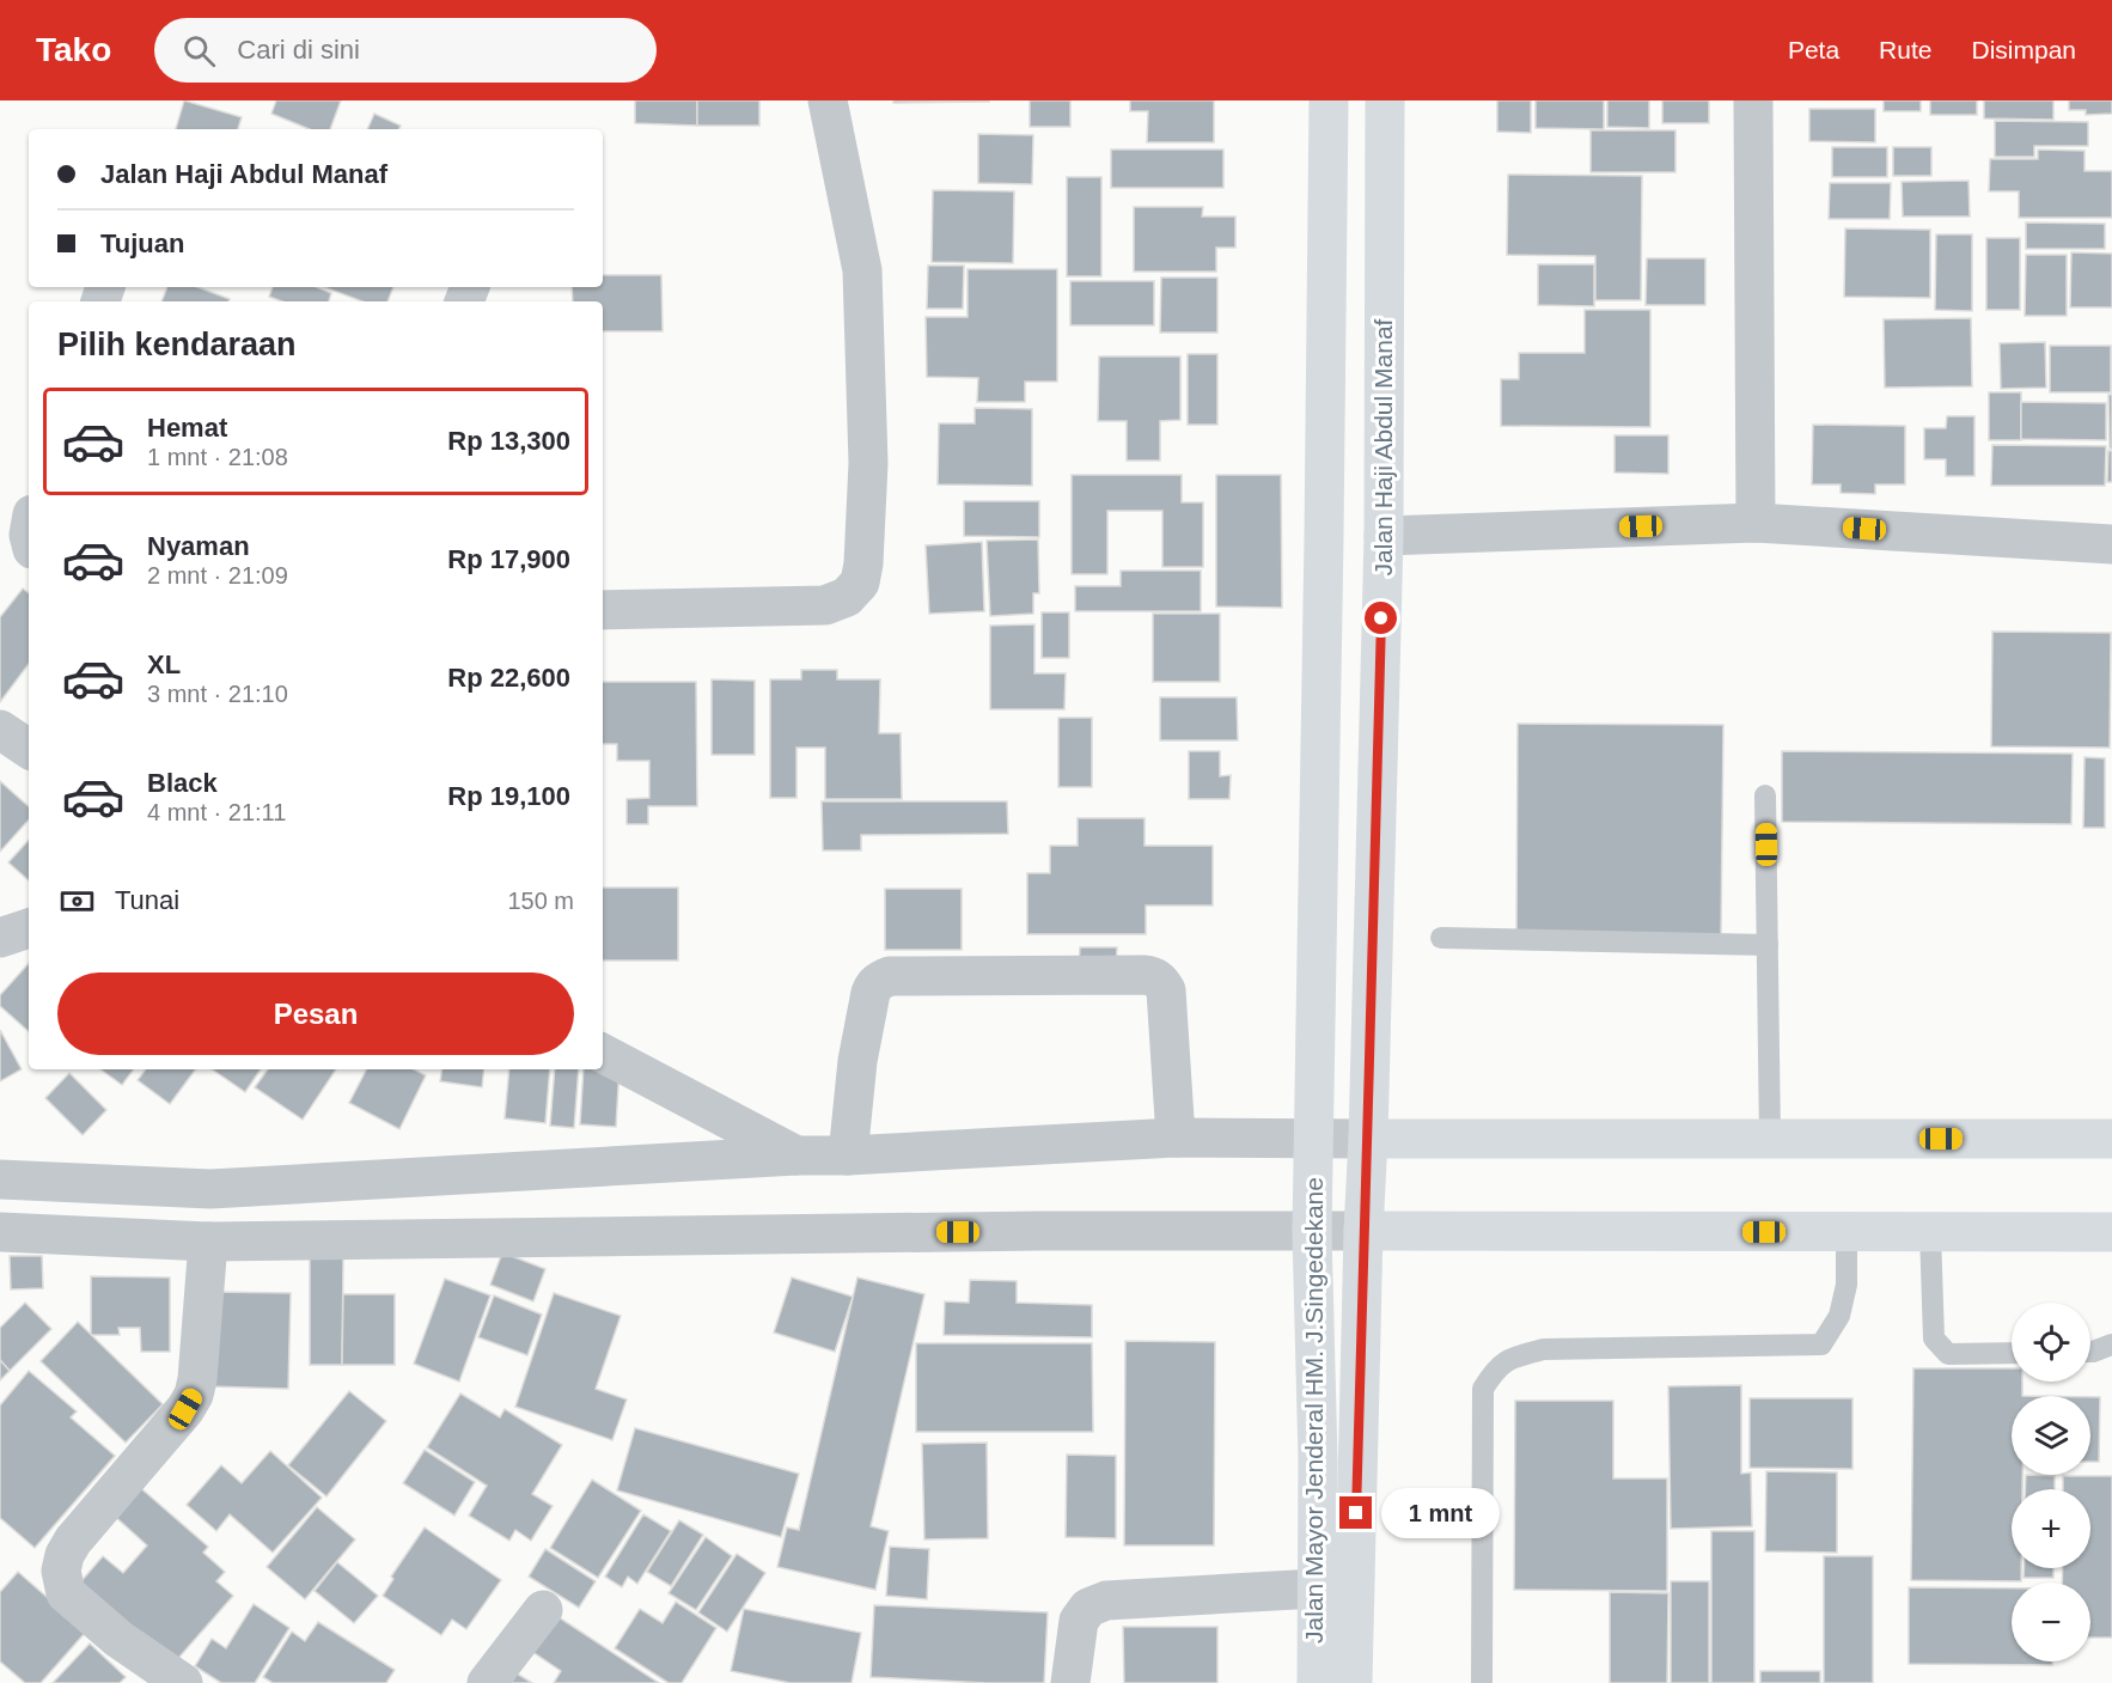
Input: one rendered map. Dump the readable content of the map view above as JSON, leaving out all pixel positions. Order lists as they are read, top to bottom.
{
  "streets": {
    "main road": ["Jalan Haji Abdul Manaf", "Jalan Mayor Jenderal HM. J.Singedekane"]
  },
  "crossings": [
    ["Jalan Haji Abdul Manaf", "Jalan Mayor Jenderal HM. J.Singedekane"]
  ],
  "page": {
    "header": "Tako",
    "search": "Cari di sini",
    "nav": ["Peta", "Rute", "Disimpan"],
    "banner": ["Jalan Haji Abdul Manaf", "Tujuan"],
    "heading": "Pilih kendaraan",
    "list": [
      {
        "name": "Hemat",
        "note": "1 mnt · 21:08",
        "value": "Rp 13,300"
      },
      {
        "name": "Nyaman",
        "note": "2 mnt · 21:09",
        "value": "Rp 17,900"
      },
      {
        "name": "XL",
        "note": "3 mnt · 21:10",
        "value": "Rp 22,600"
      },
      {
        "name": "Black",
        "note": "4 mnt · 21:11",
        "value": "Rp 19,100"
      }
    ],
    "pay": ["Tunai", "150 m"],
    "buttons": "Pesan",
    "map_buttons": ["+", "−"],
    "bubble": "1 mnt"
  }
}
